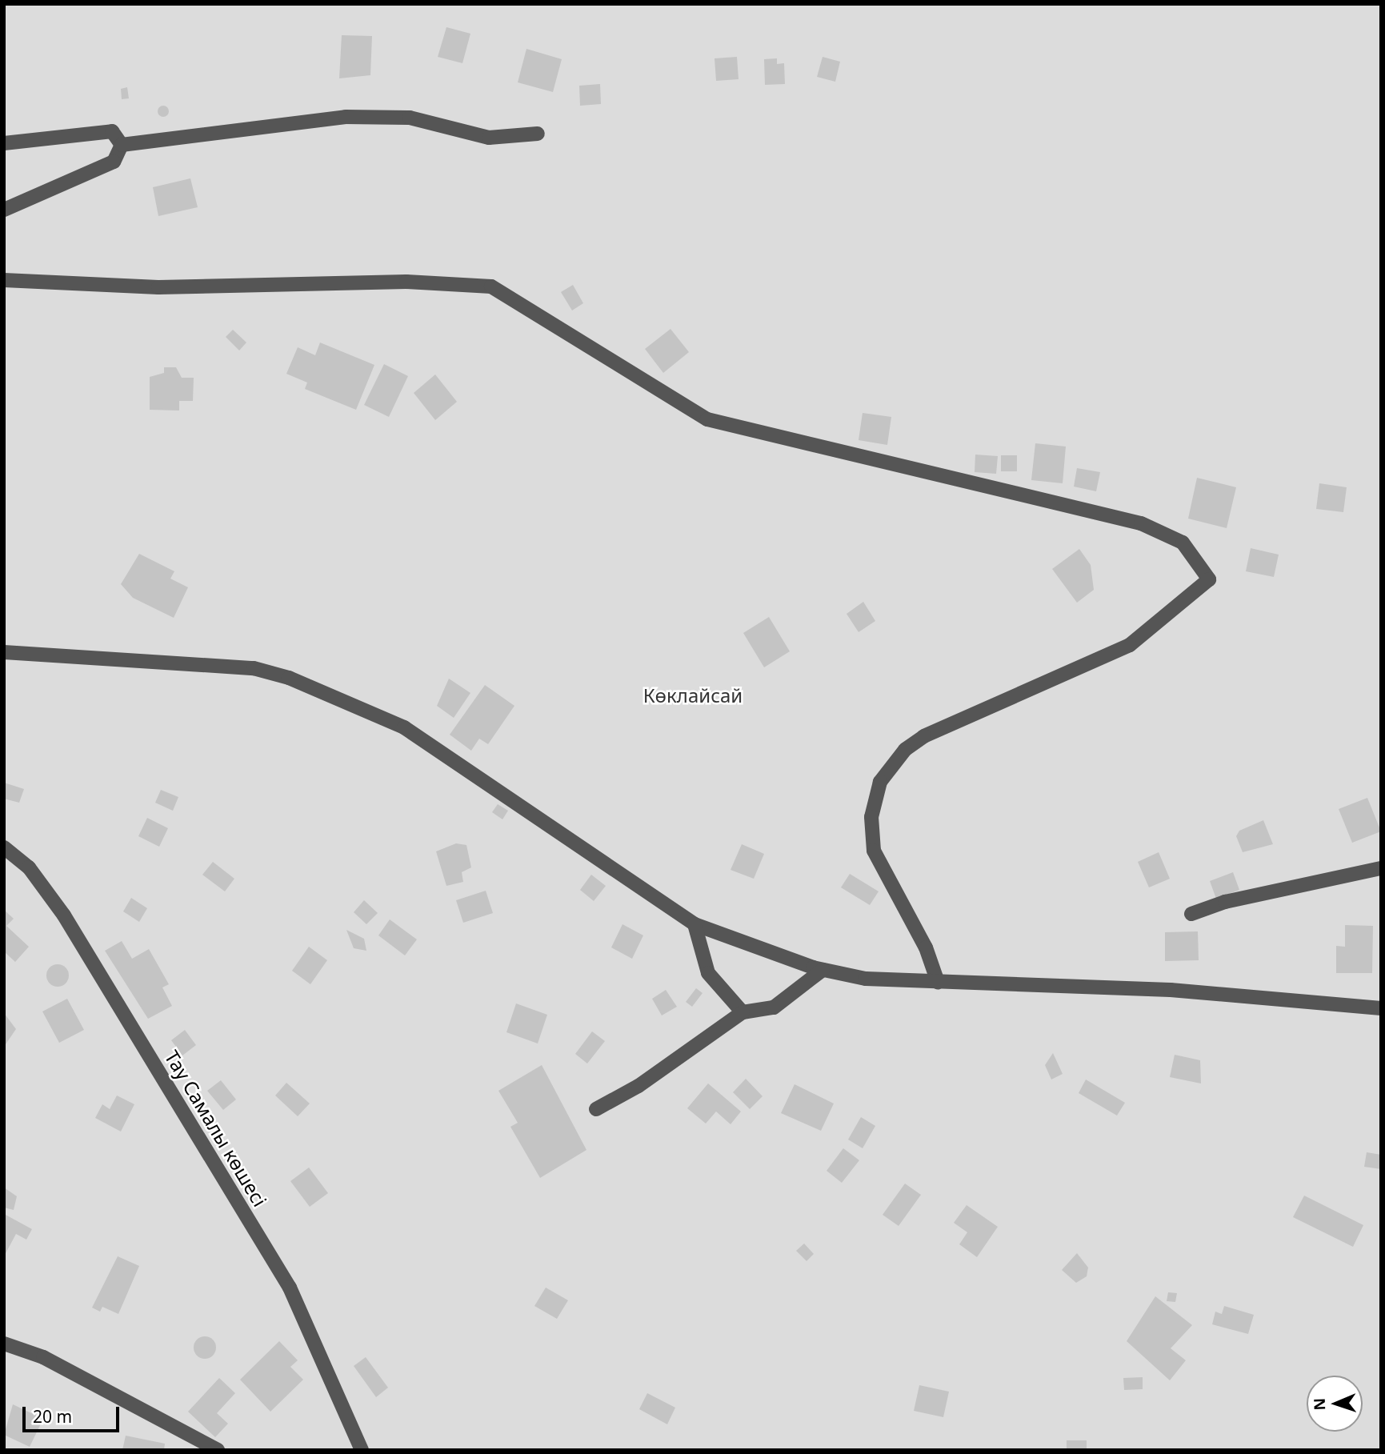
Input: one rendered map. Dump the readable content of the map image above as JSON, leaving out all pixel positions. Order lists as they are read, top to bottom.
{
  "streets": {
    "street": ["Тау Самалы көшесі"]
  },
  "parks": ["Көклайсай"],
  "scale_bar": "20 m",
  "north": "left"
}
